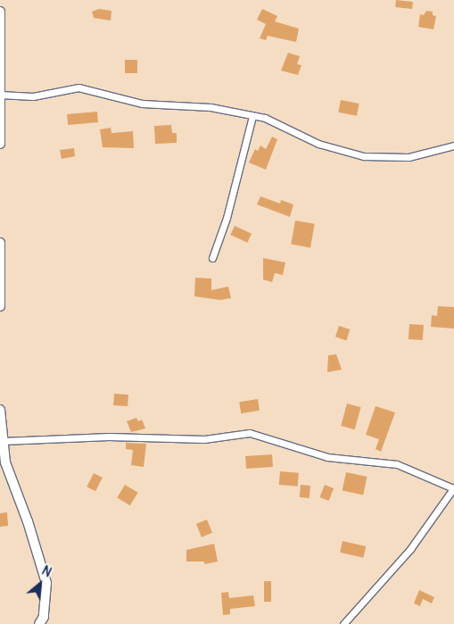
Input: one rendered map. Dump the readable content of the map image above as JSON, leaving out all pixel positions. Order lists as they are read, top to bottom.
{
  "north": "top right"
}
